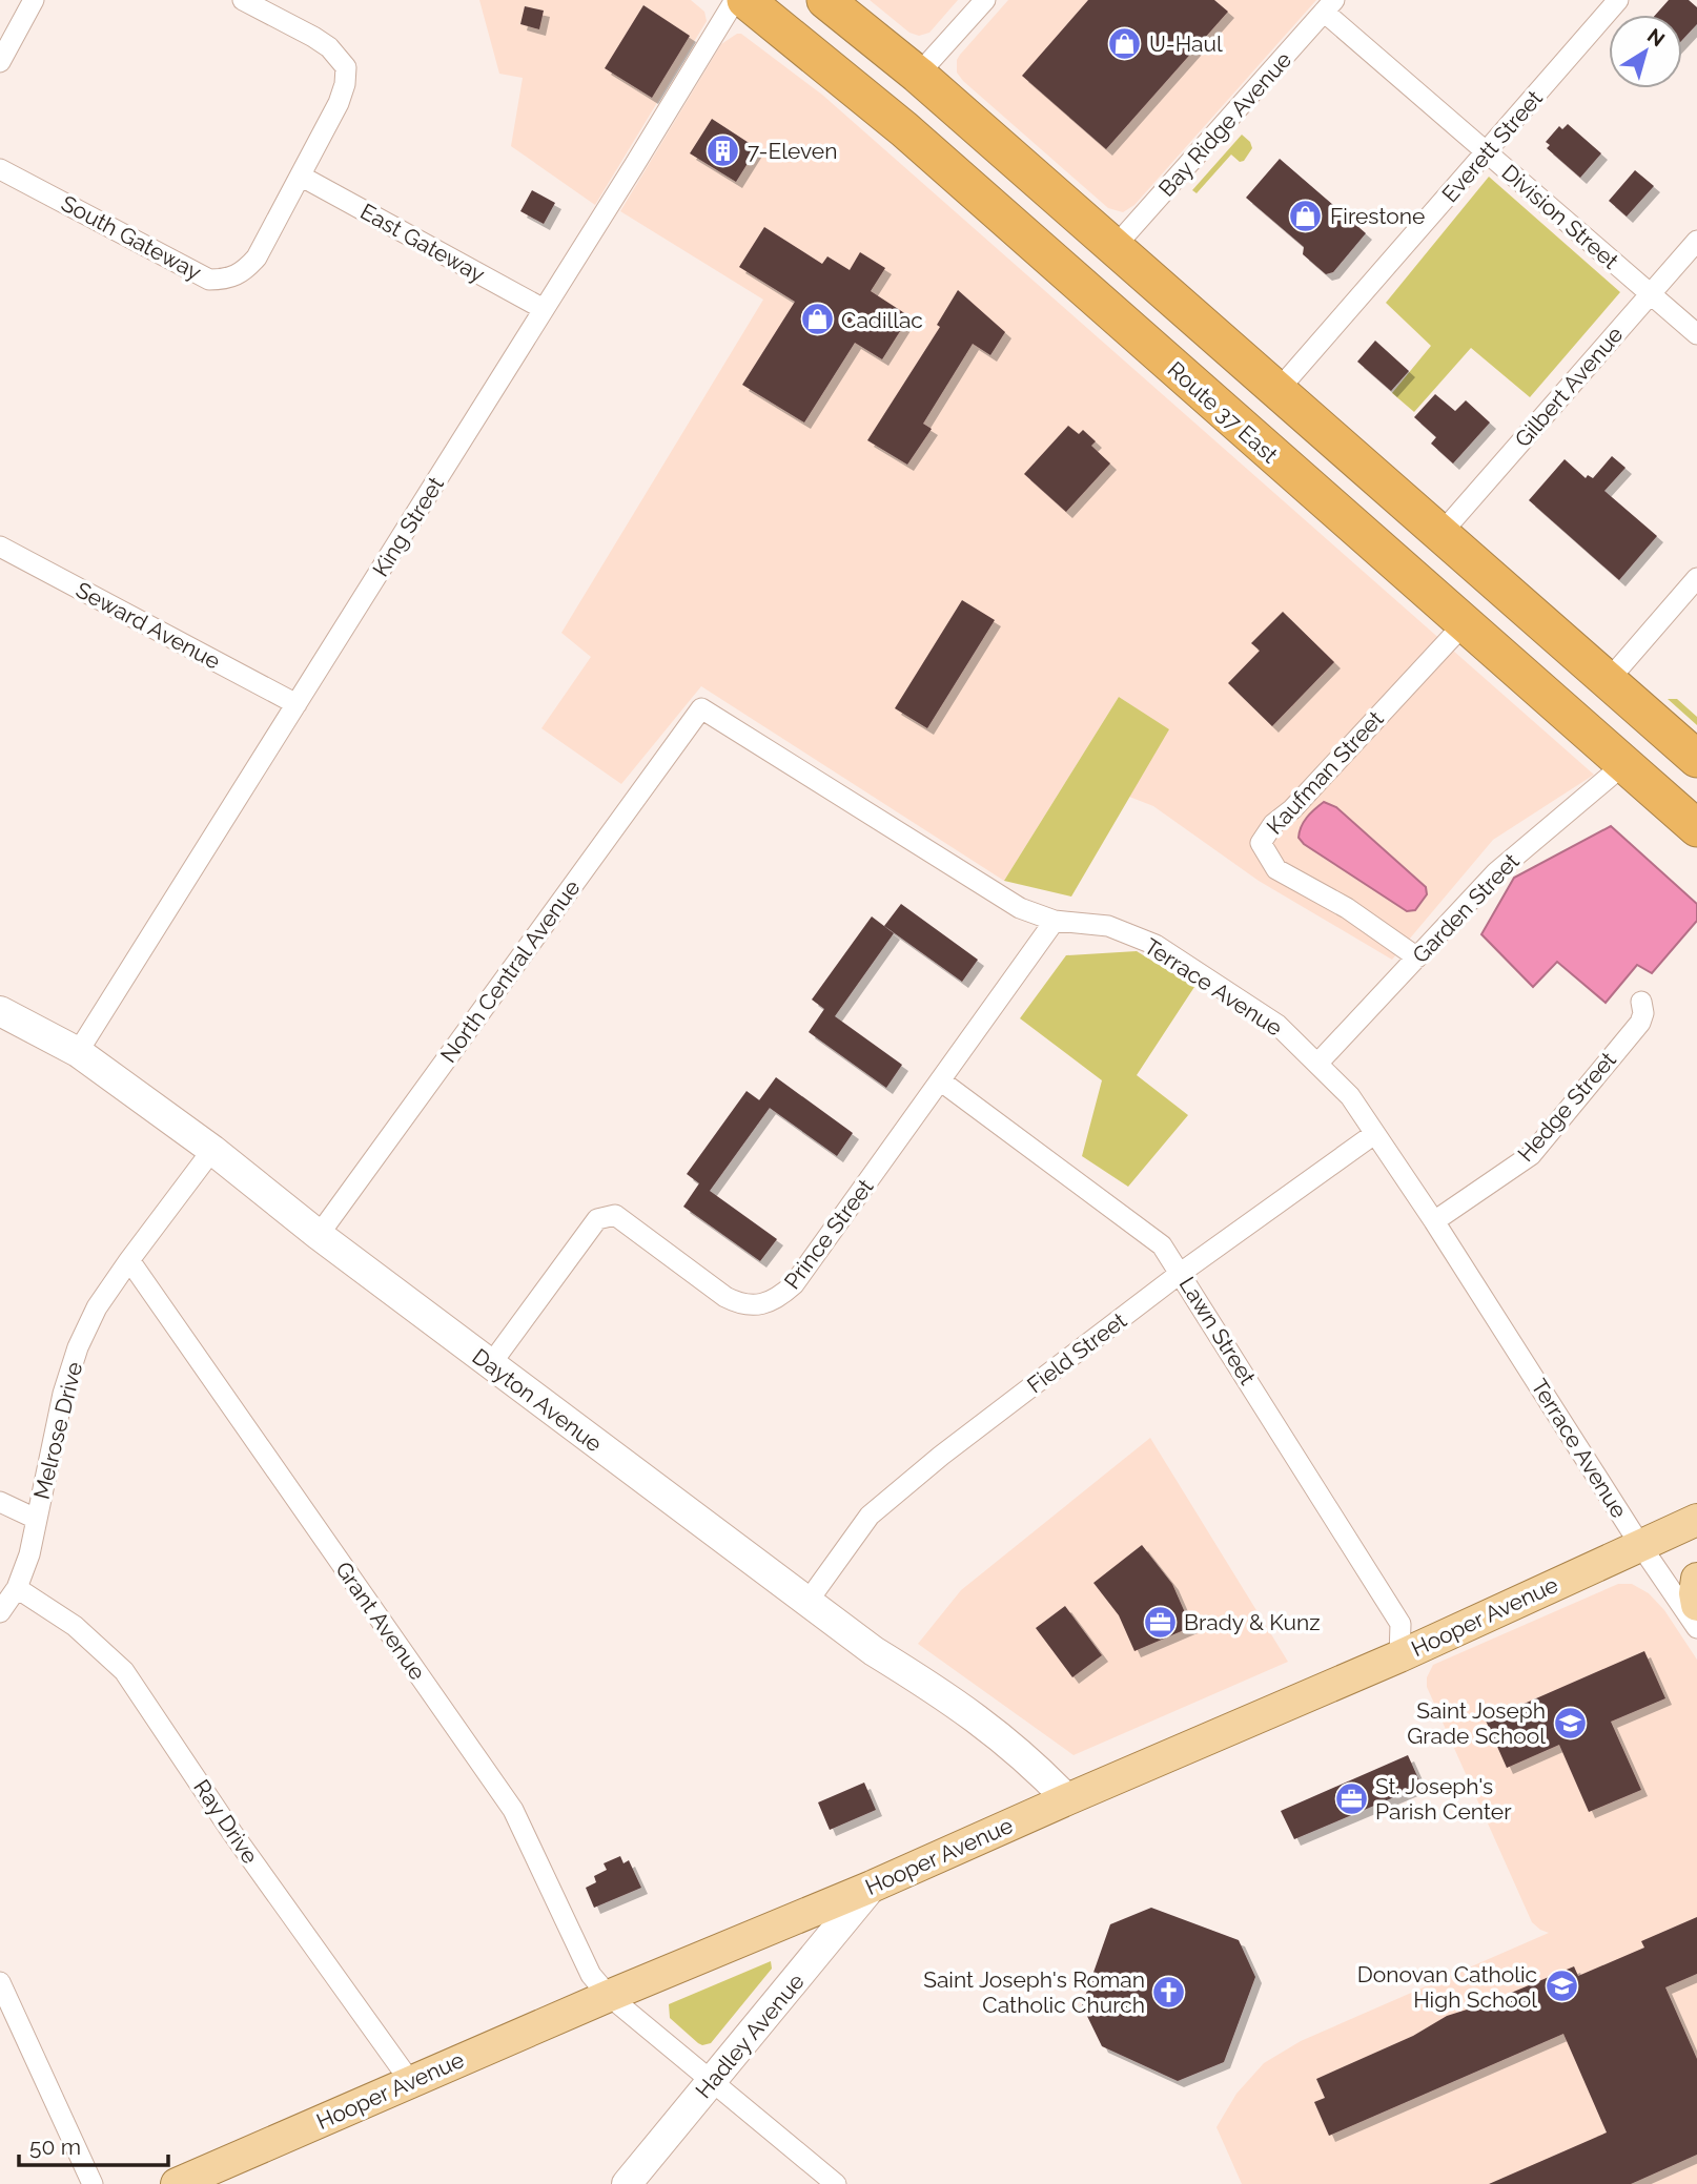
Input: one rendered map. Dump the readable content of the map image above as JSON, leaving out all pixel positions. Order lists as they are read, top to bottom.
{
  "streets": {
    "highway": ["Route 37 East"],
    "main road": ["Hooper Avenue"],
    "street": [
      "Bay Ridge Avenue",
      "Everett Street",
      "Division Street",
      "South Gateway",
      "East Gateway",
      "Gilbert Avenue",
      "King Street",
      "Seward Avenue",
      "Kaufman Street",
      "Garden Street",
      "North Central Avenue",
      "Terrace Avenue",
      "Hedge Street",
      "Prince Street",
      "Lawn Street",
      "Field Street",
      "Dayton Avenue",
      "Melrose Drive",
      "Grant Avenue",
      "Ray Drive",
      "Hadley Avenue"
    ]
  },
  "crossings": [
    ["Bay Ridge Avenue", "Division Street"],
    ["Everett Street", "Division Street"],
    ["Division Street", "Gilbert Avenue"],
    ["South Gateway", "East Gateway"],
    ["East Gateway", "King Street"],
    ["Route 37 East", "Kaufman Street"],
    ["Route 37 East", "Garden Street"],
    ["King Street", "Seward Avenue"],
    ["King Street", "Dayton Avenue"],
    ["Kaufman Street", "Garden Street"],
    ["Garden Street", "Terrace Avenue"],
    ["North Central Avenue", "Terrace Avenue"],
    ["North Central Avenue", "Dayton Avenue"],
    ["Terrace Avenue", "Hedge Street"],
    ["Terrace Avenue", "Prince Street"],
    ["Terrace Avenue", "Field Street"],
    ["Terrace Avenue", "Hooper Avenue"],
    ["Prince Street", "Lawn Street"],
    ["Prince Street", "Dayton Avenue"],
    ["Lawn Street", "Field Street"],
    ["Lawn Street", "Hooper Avenue"],
    ["Field Street", "Dayton Avenue"],
    ["Dayton Avenue", "Melrose Drive"],
    ["Dayton Avenue", "Hooper Avenue"],
    ["Melrose Drive", "Grant Avenue"],
    ["Melrose Drive", "Ray Drive"],
    ["Hooper Avenue", "Grant Avenue"],
    ["Hooper Avenue", "Ray Drive"],
    ["Hooper Avenue", "Hadley Avenue"],
    ["Grant Avenue", "Hadley Avenue"]
  ],
  "places": {
    "shop": ["U-Haul", "Firestone", "Cadillac"],
    "building": ["7-Eleven"],
    "office": ["Brady & Kunz", "St. Joseph's Parish Center"],
    "school or university": ["Saint Joseph Grade School", "Donovan Catholic High School"],
    "church": ["Saint Joseph's Roman Catholic Church"]
  },
  "scale_bar": "50 m",
  "north": "top right"
}
